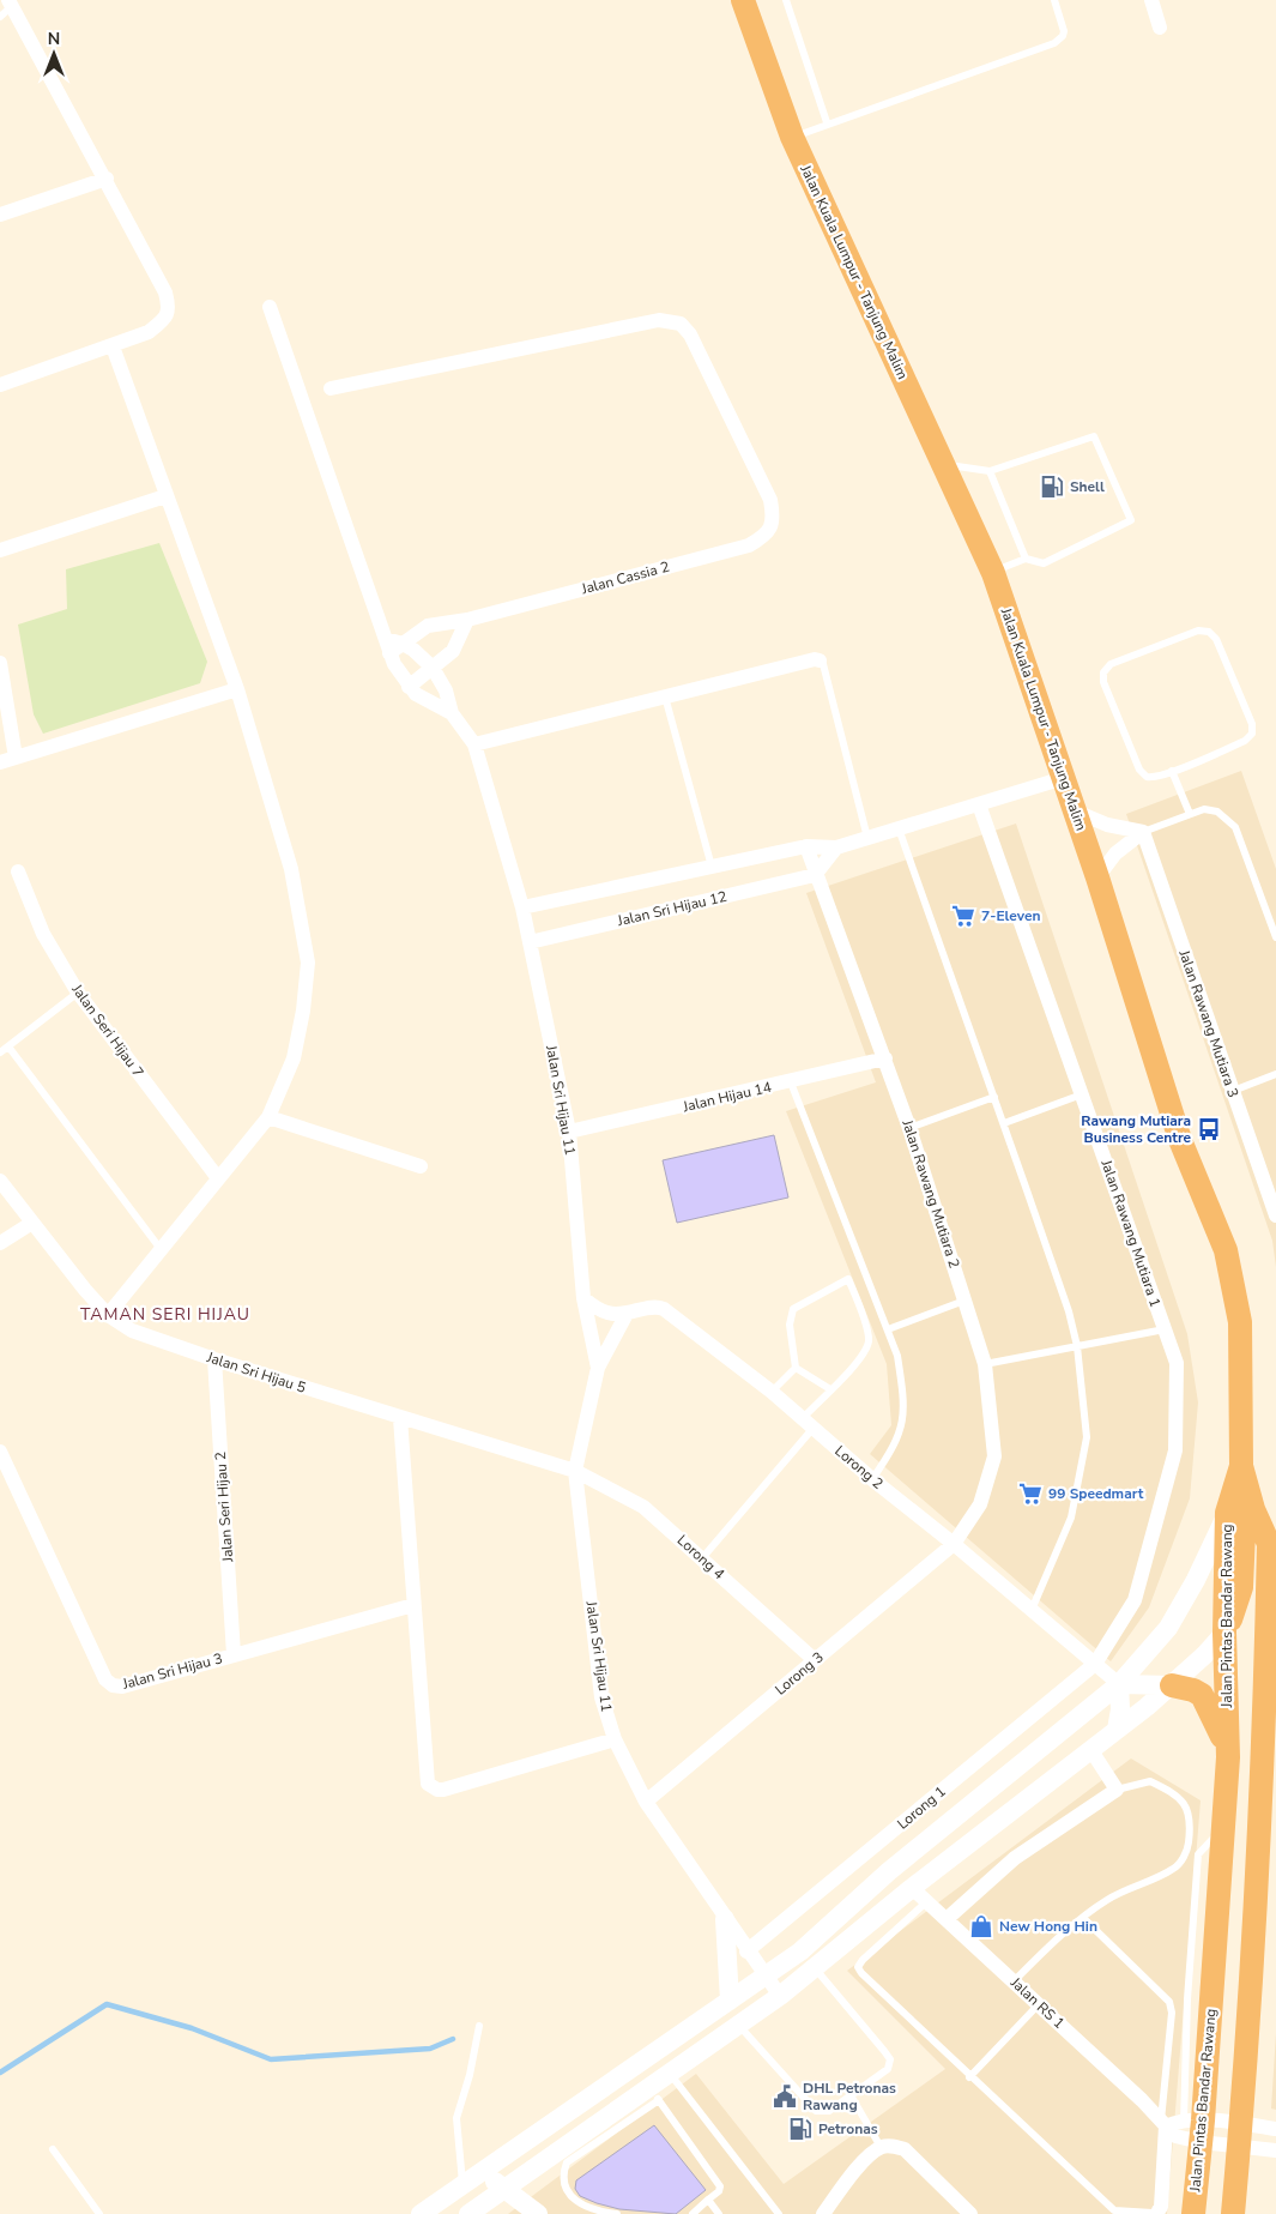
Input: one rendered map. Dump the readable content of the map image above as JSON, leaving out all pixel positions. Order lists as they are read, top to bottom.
{
  "streets": {
    "main road": ["Jalan Kuala Lumpur - Tanjung Malim", "Jalan Pintas Bandar Rawang"],
    "street": [
      "Jalan Cassia 2",
      "Jalan Sri Hijau 12",
      "Jalan Rawang Mutiara 3",
      "Jalan Seri Hijau 7",
      "Jalan Hijau 14",
      "Jalan Sri Hijau 11",
      "Jalan Rawang Mutiara 2",
      "Jalan Rawang Mutiara 1",
      "Jalan Sri Hijau 5",
      "Lorong 2",
      "Jalan Seri Hijau 2",
      "Lorong 4",
      "Jalan Sri Hijau 3",
      "Lorong 3",
      "Lorong 1",
      "Jalan RS 1"
    ]
  },
  "crossings": [
    ["Jalan Kuala Lumpur - Tanjung Malim", "Jalan Pintas Bandar Rawang"],
    ["Jalan Sri Hijau 12", "Jalan Sri Hijau 11"],
    ["Jalan Sri Hijau 12", "Jalan Rawang Mutiara 2"],
    ["Jalan Hijau 14", "Jalan Sri Hijau 11"],
    ["Jalan Hijau 14", "Jalan Rawang Mutiara 2"],
    ["Jalan Sri Hijau 11", "Jalan Sri Hijau 5"],
    ["Jalan Sri Hijau 11", "Lorong 2"],
    ["Jalan Sri Hijau 11", "Lorong 4"],
    ["Jalan Sri Hijau 11", "Lorong 3"],
    ["Jalan Sri Hijau 11", "Lorong 1"],
    ["Jalan Rawang Mutiara 2", "Lorong 2"],
    ["Jalan Rawang Mutiara 2", "Lorong 3"],
    ["Jalan Rawang Mutiara 1", "Lorong 2"],
    ["Jalan Rawang Mutiara 1", "Lorong 1"],
    ["Jalan Sri Hijau 5", "Jalan Seri Hijau 2"],
    ["Jalan Sri Hijau 5", "Lorong 4"],
    ["Lorong 2", "Lorong 3"],
    ["Lorong 2", "Lorong 1"],
    ["Jalan Seri Hijau 2", "Jalan Sri Hijau 3"],
    ["Lorong 4", "Lorong 3"],
    ["Jalan Pintas Bandar Rawang", "Jalan RS 1"]
  ],
  "districts": ["TAMAN SERI HIJAU"],
  "places": {
    "fuel station": ["Shell", "Petronas"],
    "supermarket": ["7-Eleven", "99 Speedmart"],
    "bus stop": ["Rawang Mutiara Business Centre"],
    "shop": ["New Hong Hin"],
    "public building": ["DHL Petronas Rawang"]
  },
  "north": "top"
}
